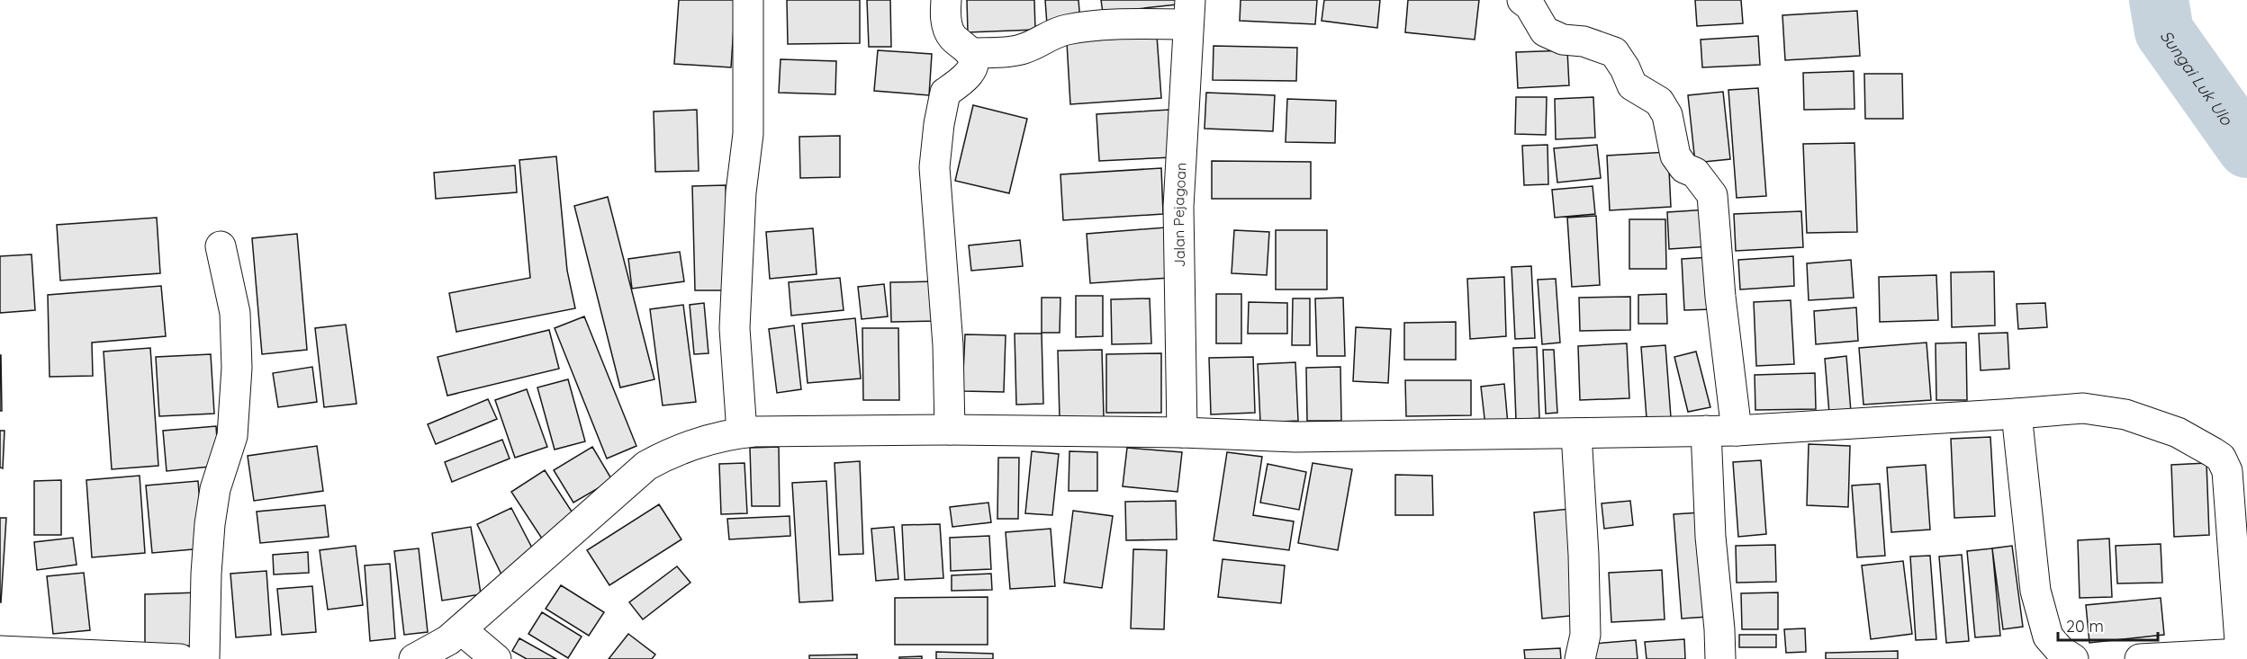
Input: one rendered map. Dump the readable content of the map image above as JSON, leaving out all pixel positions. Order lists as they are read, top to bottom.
{
  "streets": {
    "street": ["Jalan Pejagoan"]
  },
  "water": ["Sungai Luk Ulo"],
  "scale_bar": "20 m"
}
